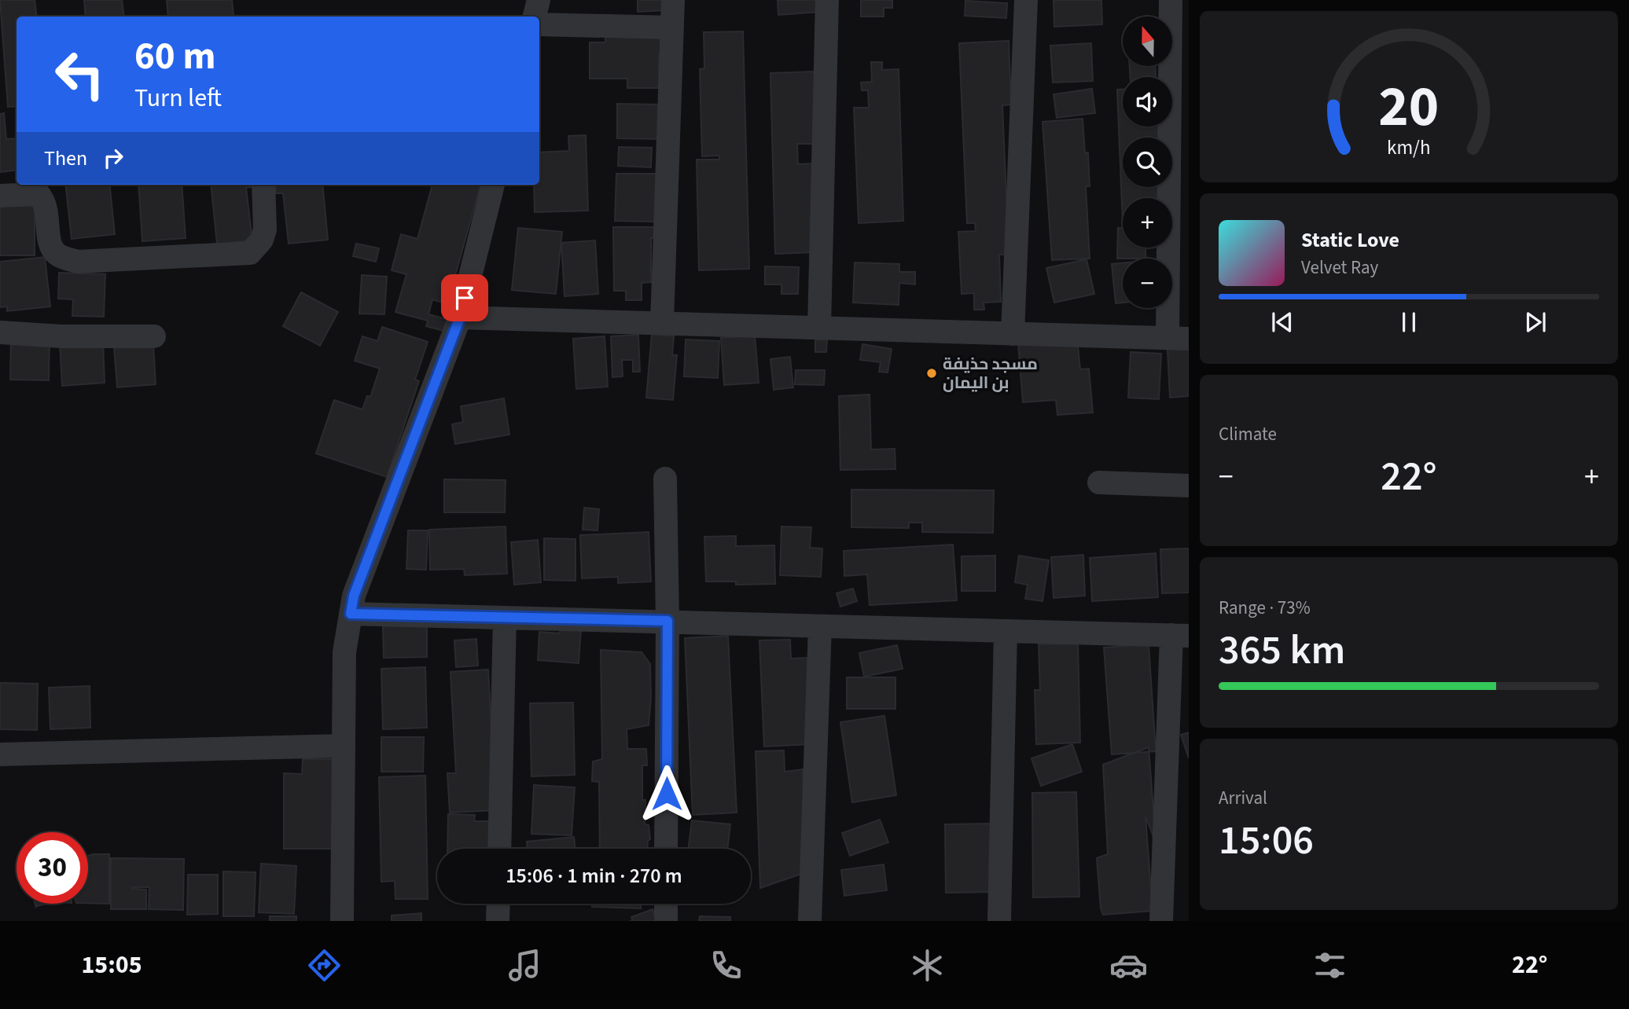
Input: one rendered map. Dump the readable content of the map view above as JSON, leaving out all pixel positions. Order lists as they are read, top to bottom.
{
  "places": ["مسجد حذيفة بن اليمان"],
  "north": "top",
  "page": {
    "map_buttons": ["+", "−"],
    "turn": ["60 m", "Turn left"],
    "then": "Then",
    "song": ["Static Love", "Velvet Ray"],
    "tile": [
      "Climate",
      ["Range · 73%", "365 km"],
      ["Arrival", "15:06"]
    ],
    "heat": ["−", "22°", "+"],
    "limit": "30",
    "trip": "15:06 · 1 min · 270 m",
    "tabs": ["15:05", "22°"],
    "gauge": ["20", "km/h"]
  }
}
